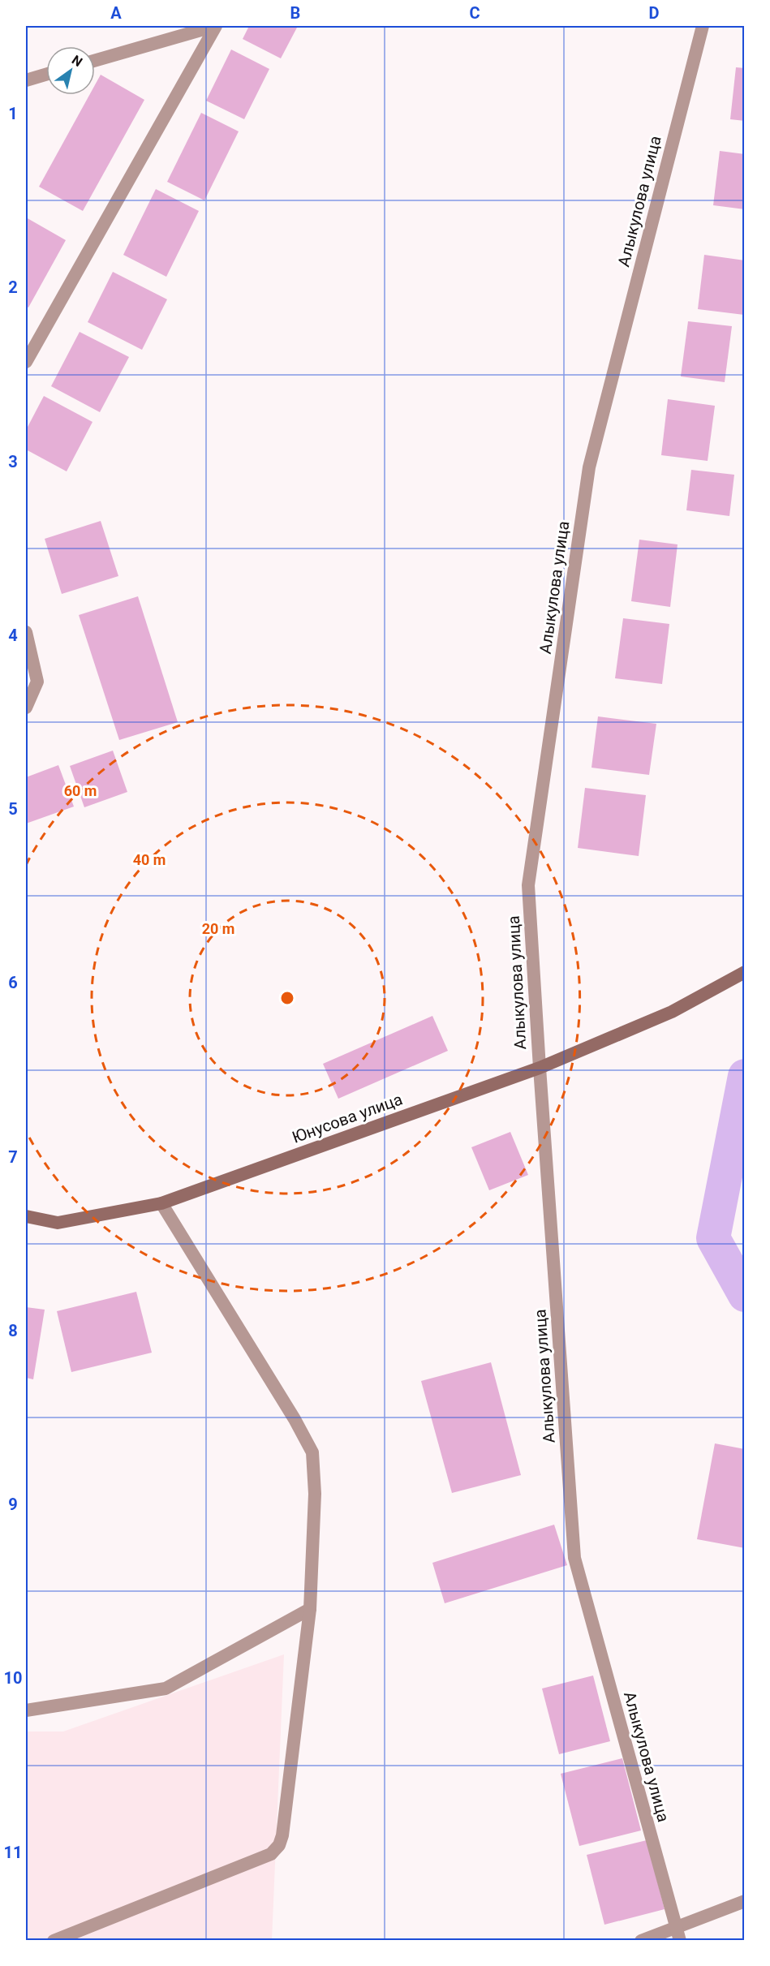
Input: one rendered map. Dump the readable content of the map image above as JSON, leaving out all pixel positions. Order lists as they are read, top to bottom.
{
  "streets": {
    "main road": ["Юнусова улица"],
    "street": ["Алыкулова улица"]
  },
  "crossings": [
    ["Алыкулова улица", "Юнусова улица"]
  ],
  "north": "top right",
  "grid": {
    "columns": [
      "A",
      "B",
      "C",
      "D"
    ],
    "rows": [
      "1",
      "2",
      "3",
      "4",
      "5",
      "6",
      "7",
      "8",
      "9",
      "10",
      "11"
    ]
  },
  "rings": ["60 m", "40 m", "20 m"]
}
